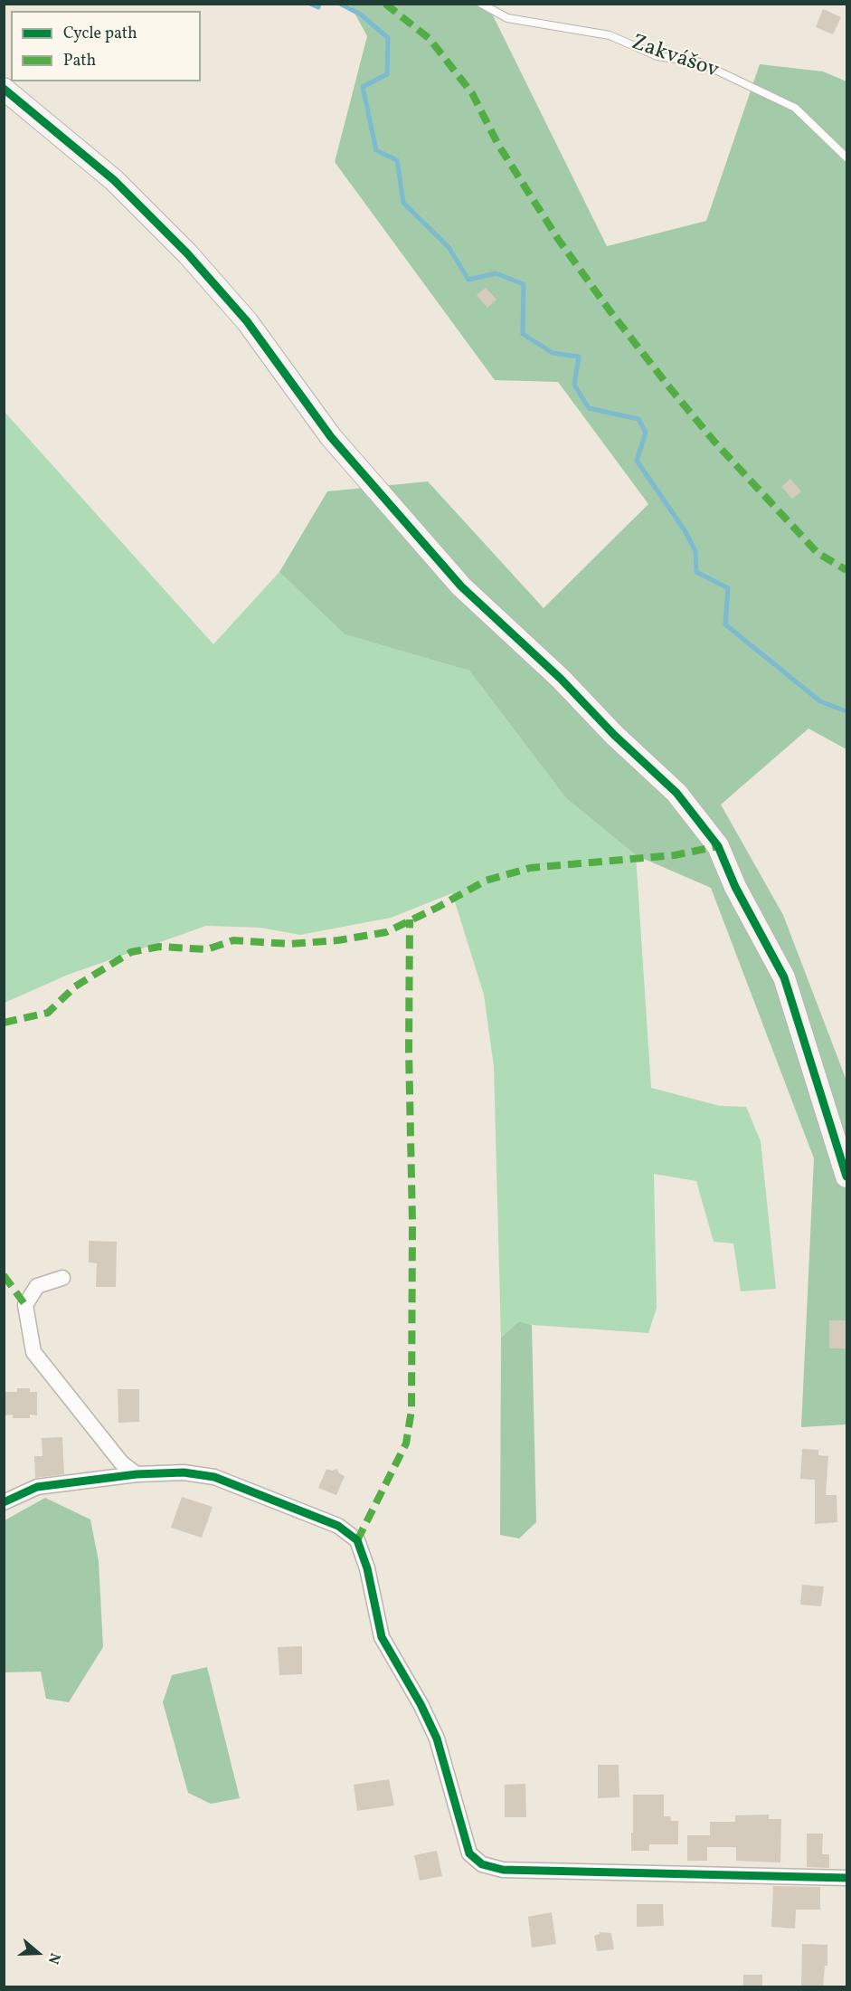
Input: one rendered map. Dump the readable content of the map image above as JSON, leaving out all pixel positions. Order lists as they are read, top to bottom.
{
  "streets": {
    "lane": ["Zakvášov"]
  },
  "legend": ["Cycle path", "Path"],
  "north": "right"
}
